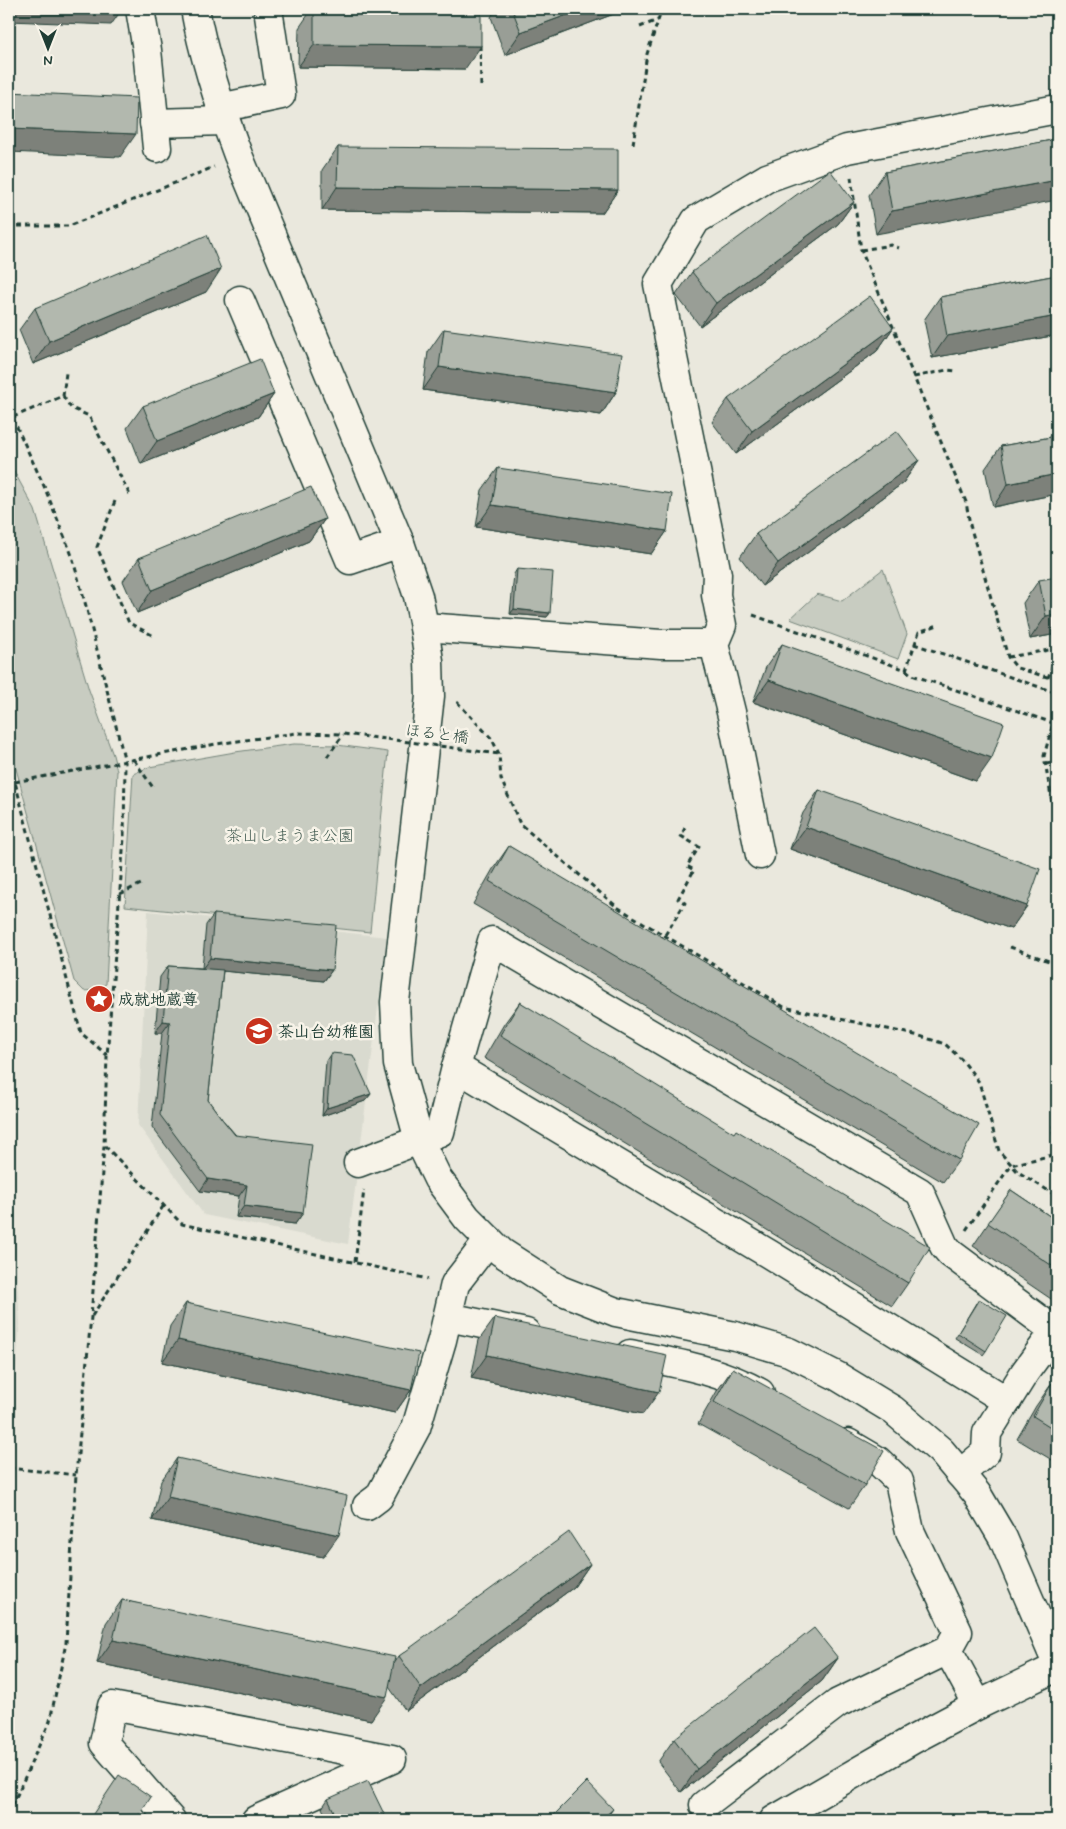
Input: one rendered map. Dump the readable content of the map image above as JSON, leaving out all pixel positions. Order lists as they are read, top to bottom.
{
  "streets": {
    "path": ["ほると橋"]
  },
  "parks": ["茶山しまうま公園"],
  "places": {
    "place": ["成就地蔵尊"],
    "school or university": ["茶山台幼稚園"]
  },
  "north": "bottom"
}
